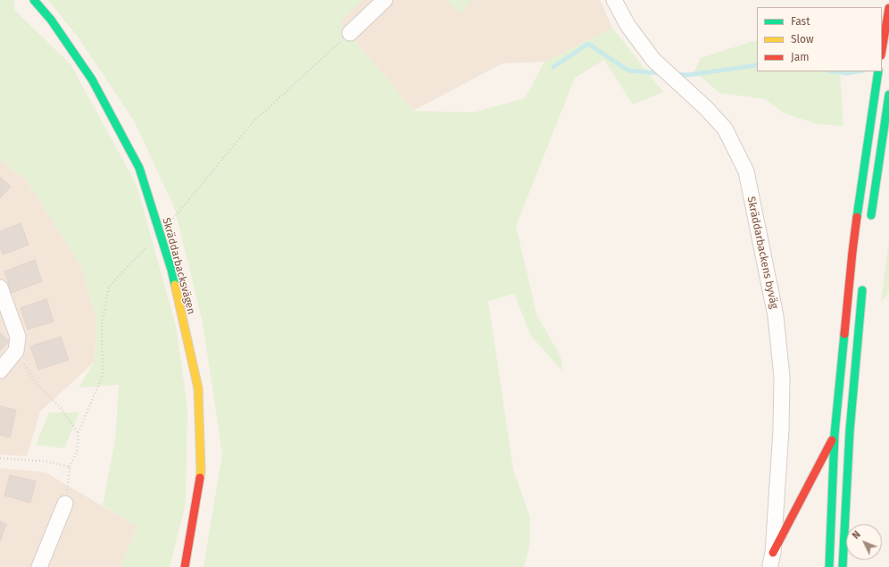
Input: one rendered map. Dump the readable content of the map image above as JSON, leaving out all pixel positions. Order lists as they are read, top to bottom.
{
  "streets": {
    "main road": ["Skräddarbacksvägen"],
    "street": ["Skräddarbackens byväg"]
  },
  "legend": ["Fast", "Slow", "Jam"],
  "north": "top left"
}
